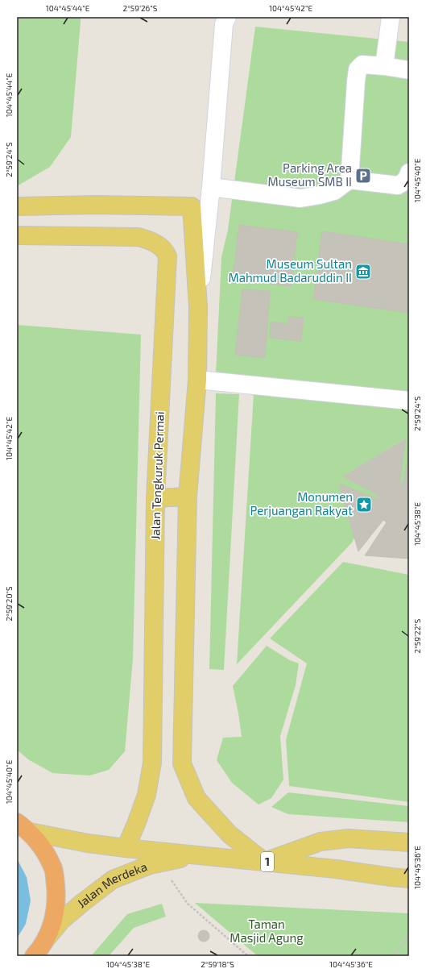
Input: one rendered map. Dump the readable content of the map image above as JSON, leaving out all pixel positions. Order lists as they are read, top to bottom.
{
  "streets": {
    "highway": ["1"],
    "main road": ["Jalan Tengkuruk Permai", "Jalan Merdeka"]
  },
  "crossings": [
    ["Jalan Tengkuruk Permai", "Jalan Merdeka"],
    ["1", "Jalan Merdeka"]
  ],
  "parks": ["Taman Masjid Agung"],
  "places": {
    "parking": ["Parking Area Museum SMB II"],
    "museum": ["Museum Sultan Mahmud Badaruddin II"],
    "place": ["Monumen Perjuangan Rakyat"]
  },
  "coordinates": [
    "104°45'44\"E",
    "2°59'26\"S",
    "104°45'42\"E",
    "2°59'24\"S",
    "104°45'40\"E",
    "104°45'38\"E",
    "2°59'20\"S",
    "2°59'22\"S",
    "104°45'36\"E",
    "2°59'18\"S"
  ]
}
